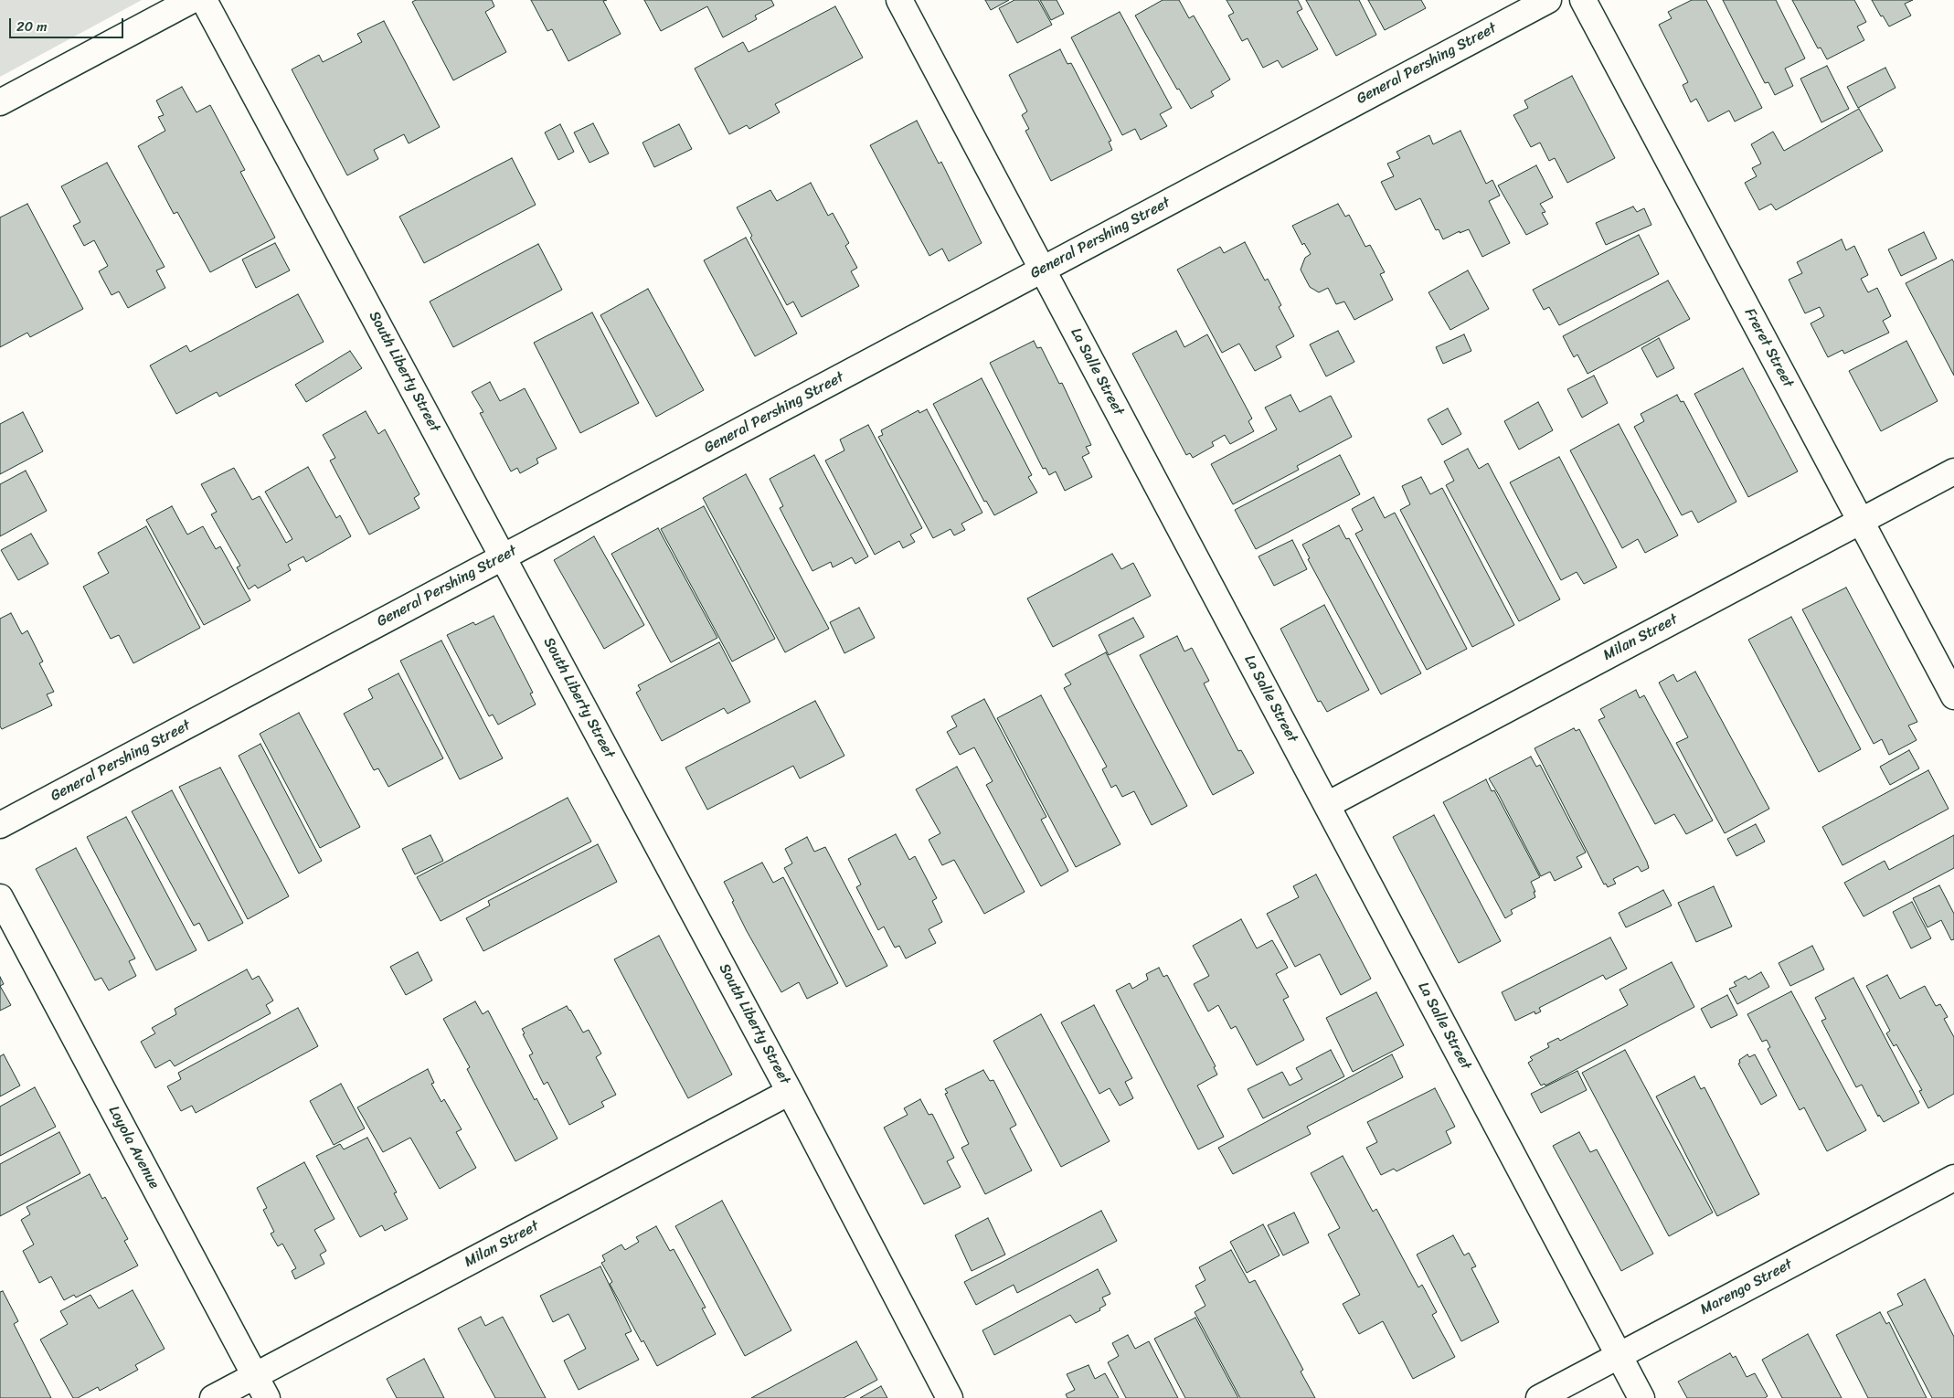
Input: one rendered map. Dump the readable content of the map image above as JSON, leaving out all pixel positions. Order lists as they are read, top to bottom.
{
  "streets": {
    "street": [
      "General Pershing Street",
      "Freret Street",
      "South Liberty Street",
      "La Salle Street",
      "Milan Street",
      "Loyola Avenue",
      "Marengo Street"
    ]
  },
  "crossings": [
    ["General Pershing Street", "South Liberty Street"],
    ["General Pershing Street", "La Salle Street"],
    ["Freret Street", "Milan Street"],
    ["South Liberty Street", "Milan Street"],
    ["La Salle Street", "Milan Street"],
    ["La Salle Street", "Marengo Street"],
    ["Milan Street", "Loyola Avenue"]
  ],
  "scale_bar": "20 m"
}
